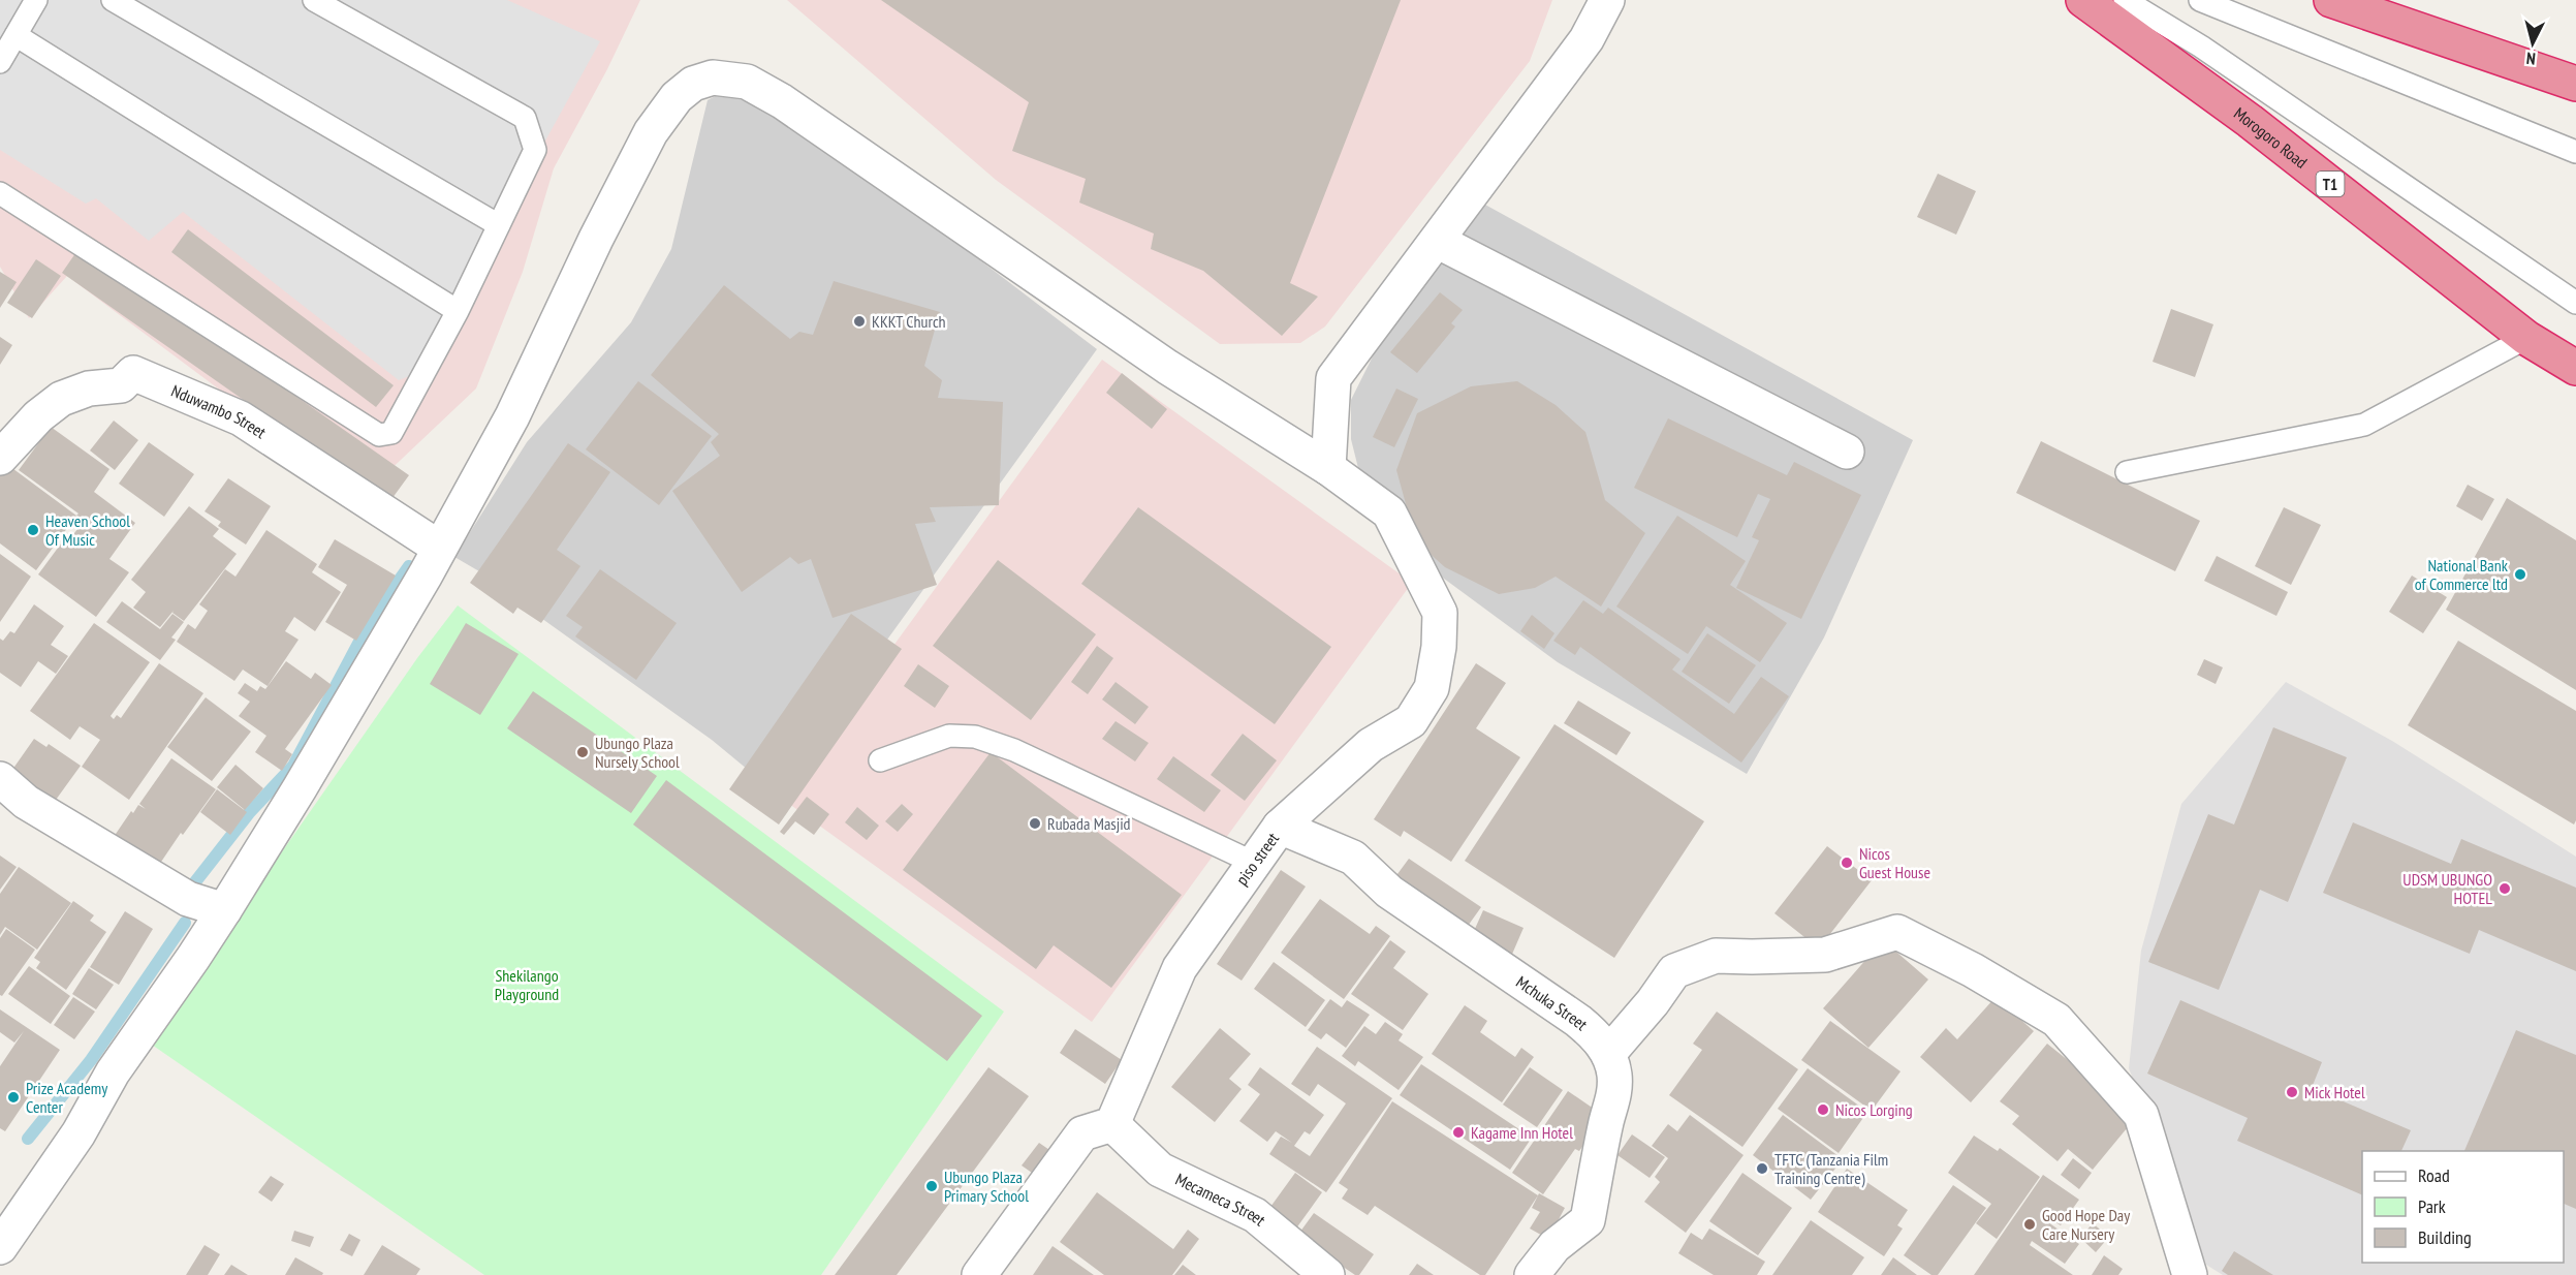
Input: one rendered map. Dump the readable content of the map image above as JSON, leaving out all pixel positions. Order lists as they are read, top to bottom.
{
  "streets": {
    "highway": ["Morogoro Road", "T1"],
    "street": [
      "Nduwambo Street",
      "piso street",
      "Mchuka Street",
      "Mecameca Street"
    ]
  },
  "crossings": [
    ["Nduwambo Street", "piso street"],
    ["piso street", "Mchuka Street"],
    ["piso street", "Mecameca Street"]
  ],
  "parks": ["Shekilango Playground"],
  "places": [
    "KKKT Church",
    "Heaven School Of Music",
    "National Bank of Commerce ltd",
    "Ubungo Plaza Nursely School",
    "Rubada Masjid",
    "Nicos Guest House",
    "UDSM UBUNGO HOTEL",
    "Mick Hotel",
    "Prize Academy Center",
    "Nicos Lorging",
    "Kagame Inn Hotel",
    "TFTC (Tanzania Film Training Centre)",
    "Ubungo Plaza Primary School",
    "Good Hope Day Care Nursery"
  ],
  "legend": ["Road", "Park", "Building"],
  "north": "bottom"
}
